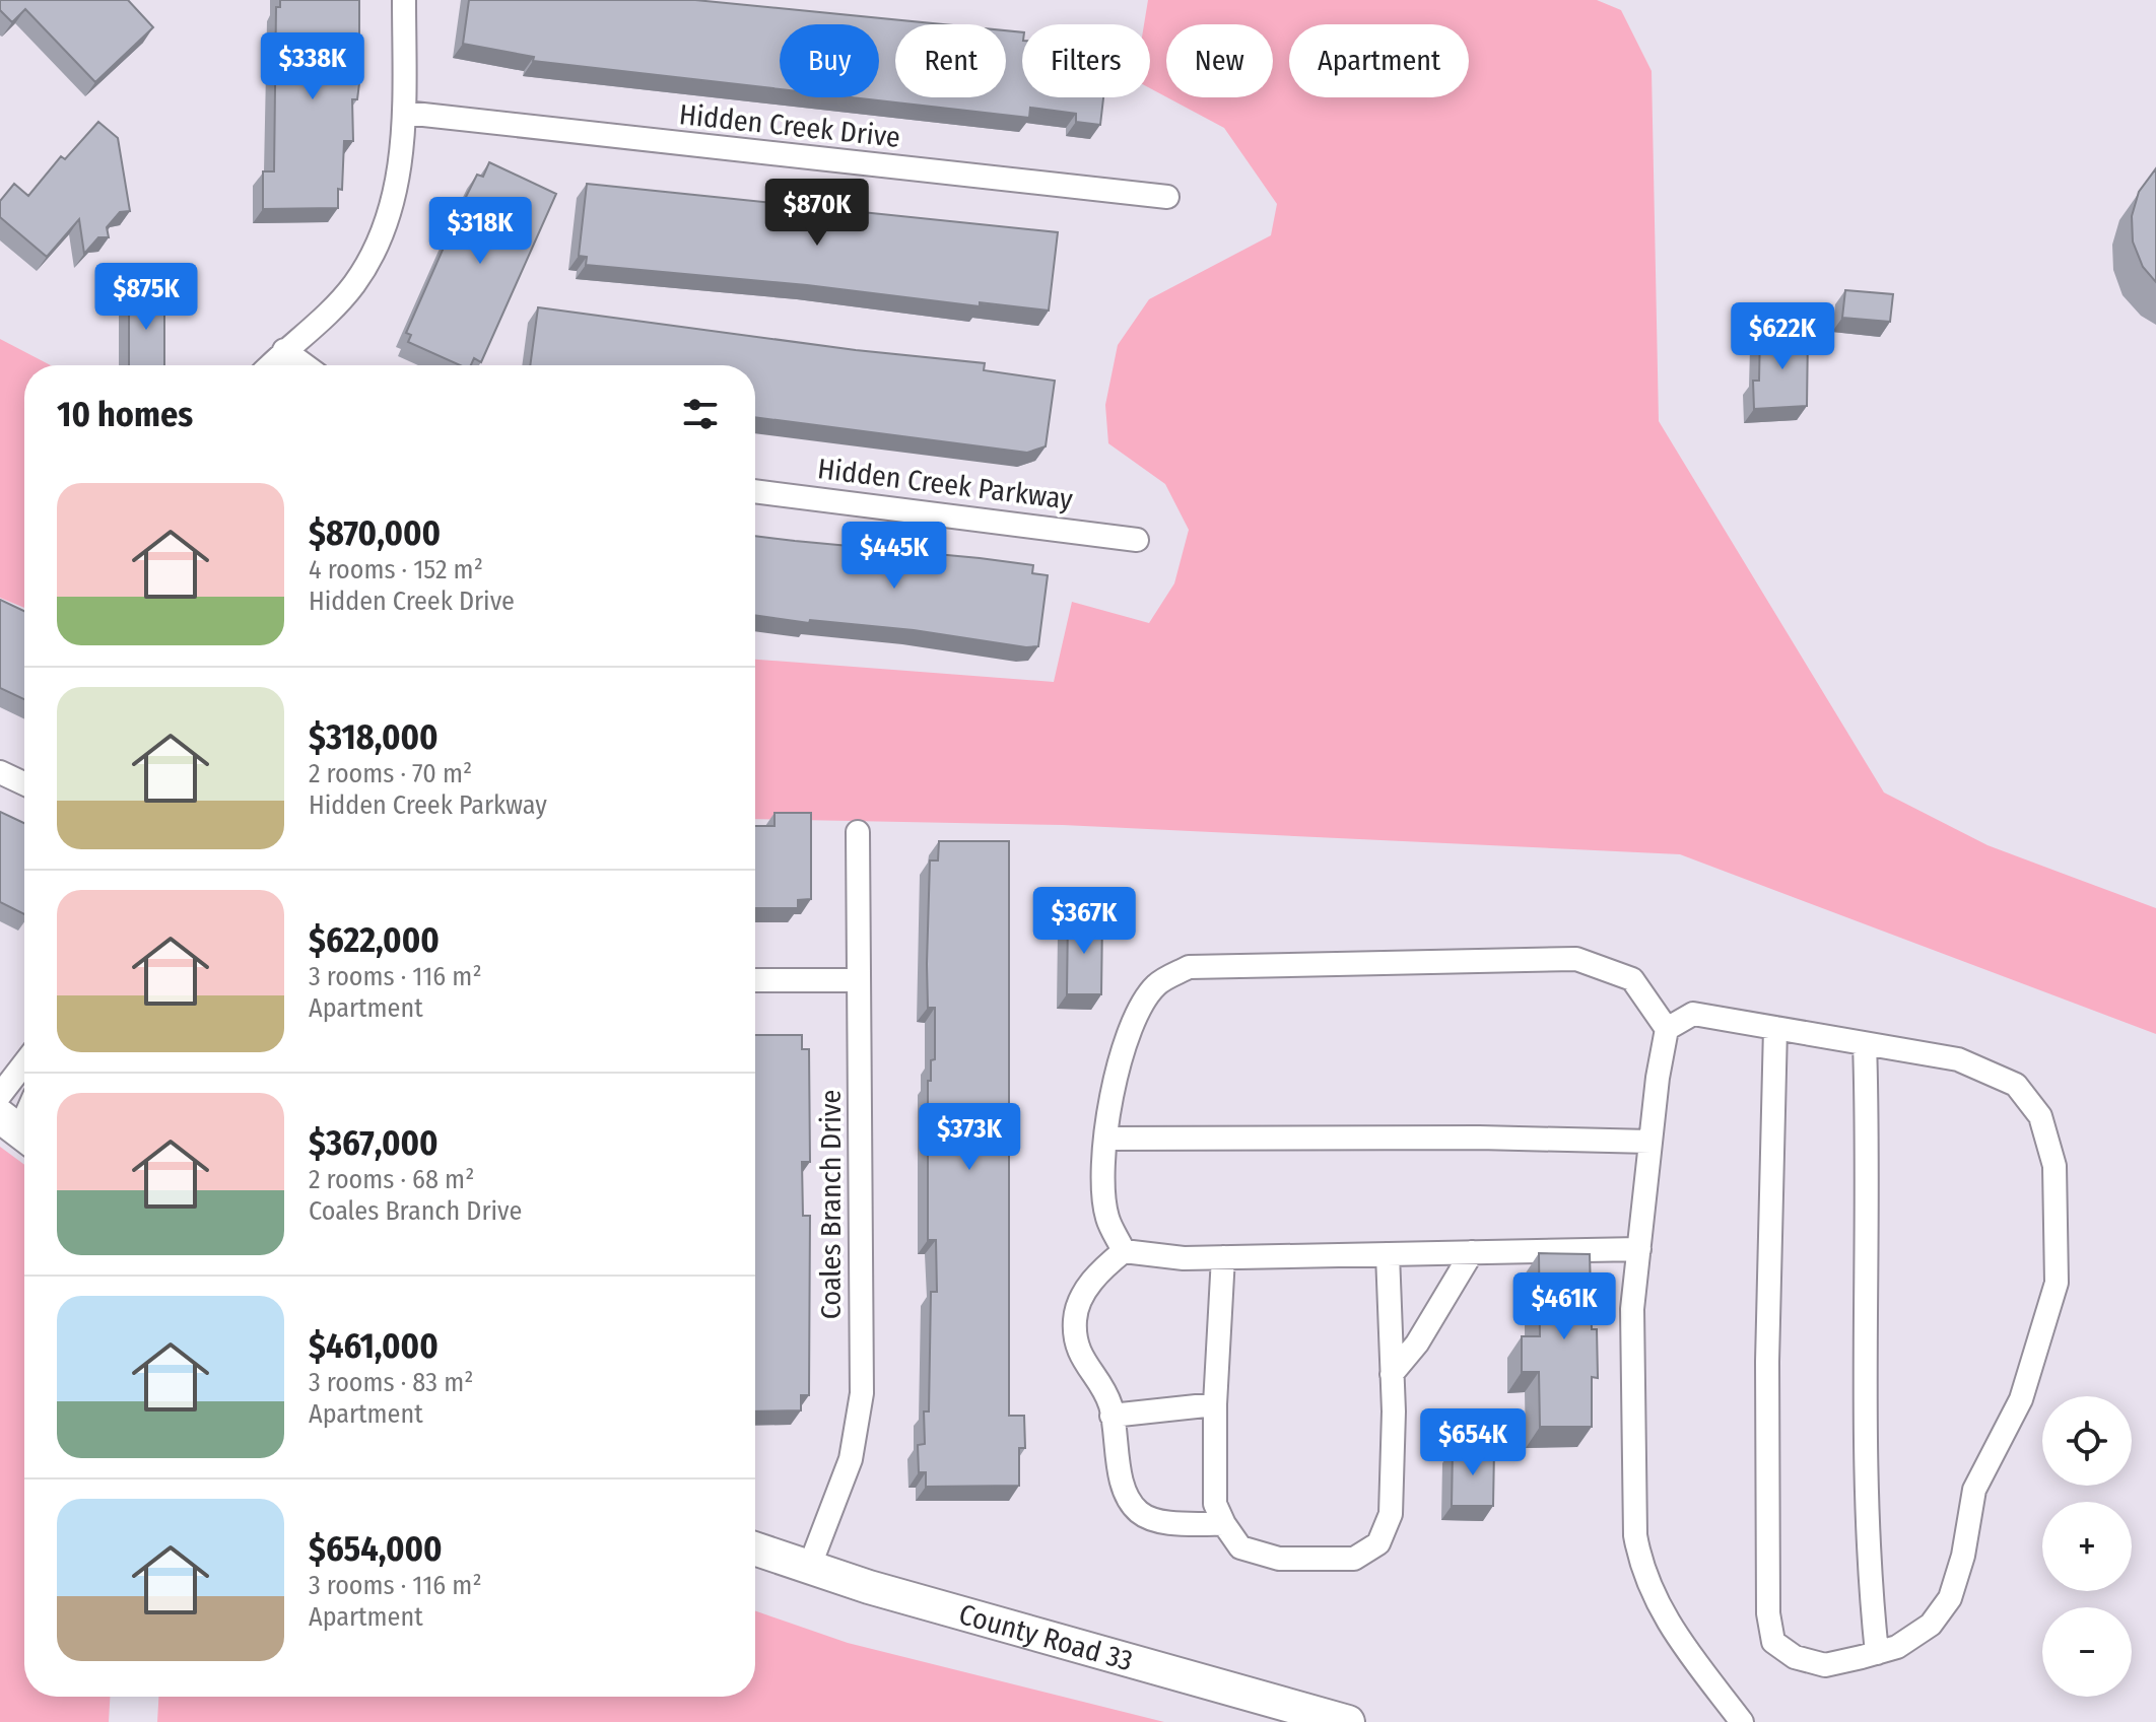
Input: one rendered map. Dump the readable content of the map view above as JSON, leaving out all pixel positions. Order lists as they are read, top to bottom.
{
  "streets": {
    "street": [
      "Hidden Creek Drive",
      "Hidden Creek Parkway",
      "Coales Branch Drive",
      "County Road 33"
    ]
  },
  "crossings": [
    ["Coales Branch Drive", "County Road 33"]
  ],
  "page": {
    "chip": [
      "Buy",
      "Rent",
      "Filters",
      "New",
      "Apartment"
    ],
    "price": [
      "$338K",
      "$870K",
      "$318K",
      "$875K",
      "$622K",
      "$445K",
      "$367K",
      "$373K",
      "$461K",
      "$654K"
    ],
    "heading": "10 homes",
    "list": [
      {
        "name": "$870,000",
        "note": "4 rooms · 152 m² · Hidden Creek Drive"
      },
      {
        "name": "$318,000",
        "note": "2 rooms · 70 m² · Hidden Creek Parkway"
      },
      {
        "name": "$622,000",
        "note": "3 rooms · 116 m² · Apartment"
      },
      {
        "name": "$367,000",
        "note": "2 rooms · 68 m² · Coales Branch Drive"
      },
      {
        "name": "$461,000",
        "note": "3 rooms · 83 m² · Apartment"
      },
      {
        "name": "$654,000",
        "note": "3 rooms · 116 m² · Apartment"
      }
    ],
    "map_buttons": ["+", "−"]
  }
}
